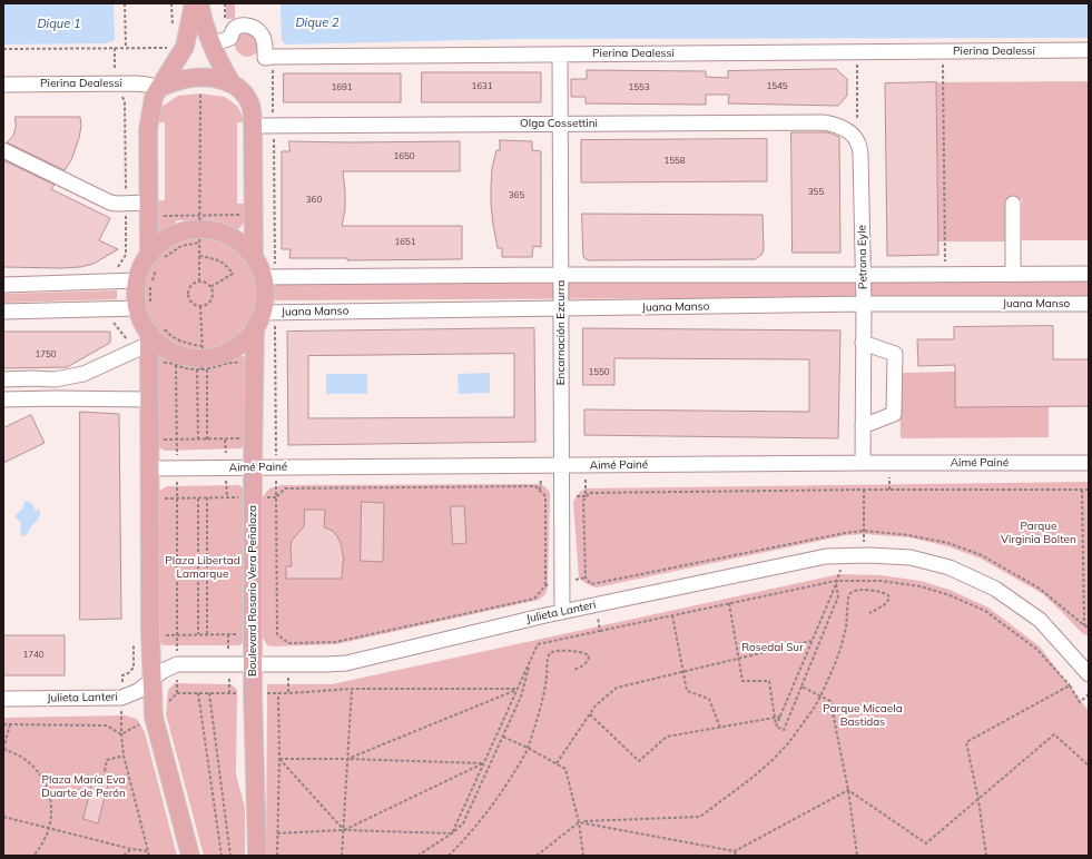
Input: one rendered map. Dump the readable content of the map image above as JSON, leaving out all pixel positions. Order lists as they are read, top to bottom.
{
  "streets": {
    "main road": ["Boulevard Rosario Vera Peñaloza"],
    "street": [
      "Pierina Dealessi",
      "Olga Cossettini",
      "Petrona Eyle",
      "Juana Manso",
      "Encarnación Ezcurra",
      "Aimé Painé",
      "Julieta Lanteri"
    ]
  },
  "crossings": [
    ["Pierina Dealessi", "Encarnación Ezcurra"],
    ["Olga Cossettini", "Petrona Eyle"],
    ["Olga Cossettini", "Encarnación Ezcurra"],
    ["Petrona Eyle", "Juana Manso"],
    ["Petrona Eyle", "Aimé Painé"],
    ["Juana Manso", "Encarnación Ezcurra"],
    ["Juana Manso", "Boulevard Rosario Vera Peñaloza"],
    ["Encarnación Ezcurra", "Aimé Painé"],
    ["Encarnación Ezcurra", "Julieta Lanteri"],
    ["Aimé Painé", "Boulevard Rosario Vera Peñaloza"],
    ["Boulevard Rosario Vera Peñaloza", "Julieta Lanteri"]
  ],
  "water": ["Dique 2", "Dique 1"],
  "parks": [
    "Parque Virginia Bolten",
    "Plaza Libertad Lamarque",
    "Rosedal Sur",
    "Parque Micaela Bastidas",
    "Plaza María Eva Duarte de Perón"
  ],
  "house_numbers": [
    "1631",
    "1545",
    "1691",
    "1553",
    "1650",
    "1558",
    "355",
    "365",
    "360",
    "1651",
    "1750",
    "1550",
    "1740"
  ]
}
